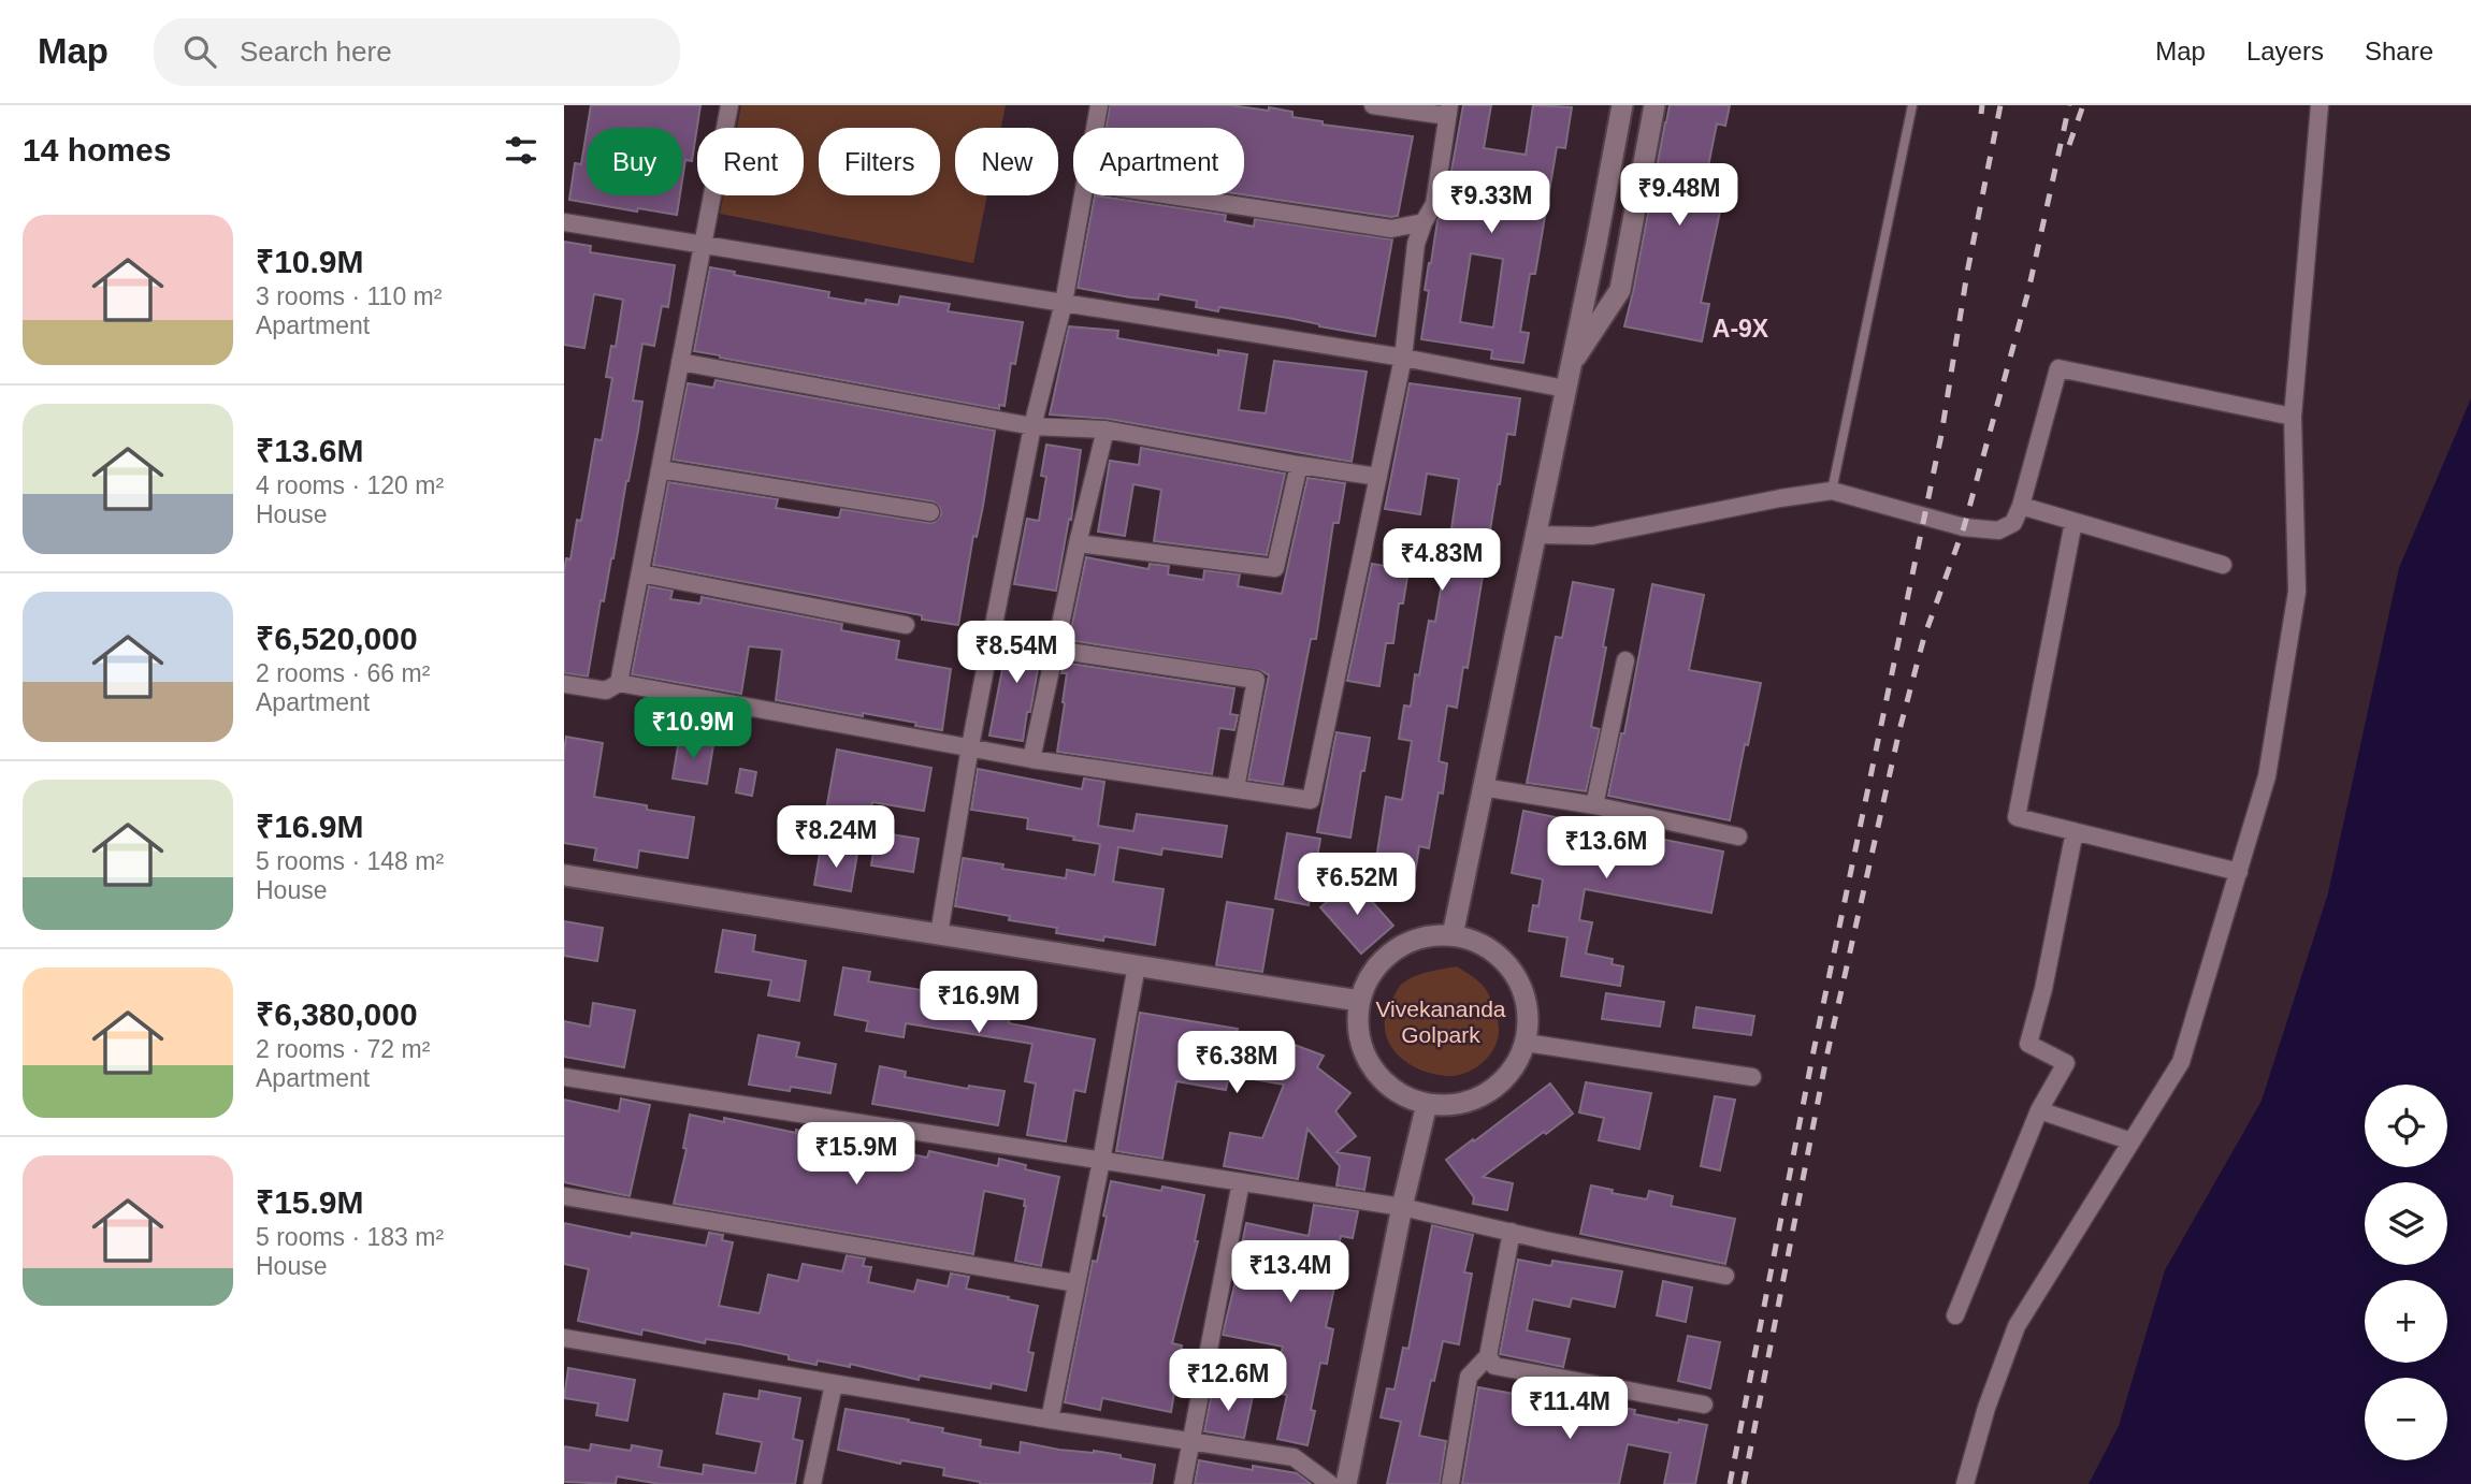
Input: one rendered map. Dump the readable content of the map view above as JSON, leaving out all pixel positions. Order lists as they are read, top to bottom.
{
  "districts": ["A-9X"],
  "parks": ["Vivekananda Golpark"],
  "page": {
    "header": "Map",
    "search": "Search here",
    "nav": ["Map", "Layers", "Share"],
    "heading": "14 homes",
    "chip": [
      "Buy",
      "Rent",
      "Filters",
      "New",
      "Apartment"
    ],
    "price": [
      "₹9.48M",
      "₹9.33M",
      "₹4.83M",
      "₹8.54M",
      "₹10.9M",
      "₹8.24M",
      "₹13.6M",
      "₹6.52M",
      "₹16.9M",
      "₹6.38M",
      "₹15.9M",
      "₹13.4M",
      "₹12.6M",
      "₹11.4M"
    ],
    "list": [
      {
        "name": "₹10.9M",
        "note": "3 rooms · 110 m² · Apartment"
      },
      {
        "name": "₹13.6M",
        "note": "4 rooms · 120 m² · House"
      },
      {
        "name": "₹6,520,000",
        "note": "2 rooms · 66 m² · Apartment"
      },
      {
        "name": "₹16.9M",
        "note": "5 rooms · 148 m² · House"
      },
      {
        "name": "₹6,380,000",
        "note": "2 rooms · 72 m² · Apartment"
      },
      {
        "name": "₹15.9M",
        "note": "5 rooms · 183 m² · House"
      }
    ],
    "map_buttons": ["+", "−"]
  }
}
